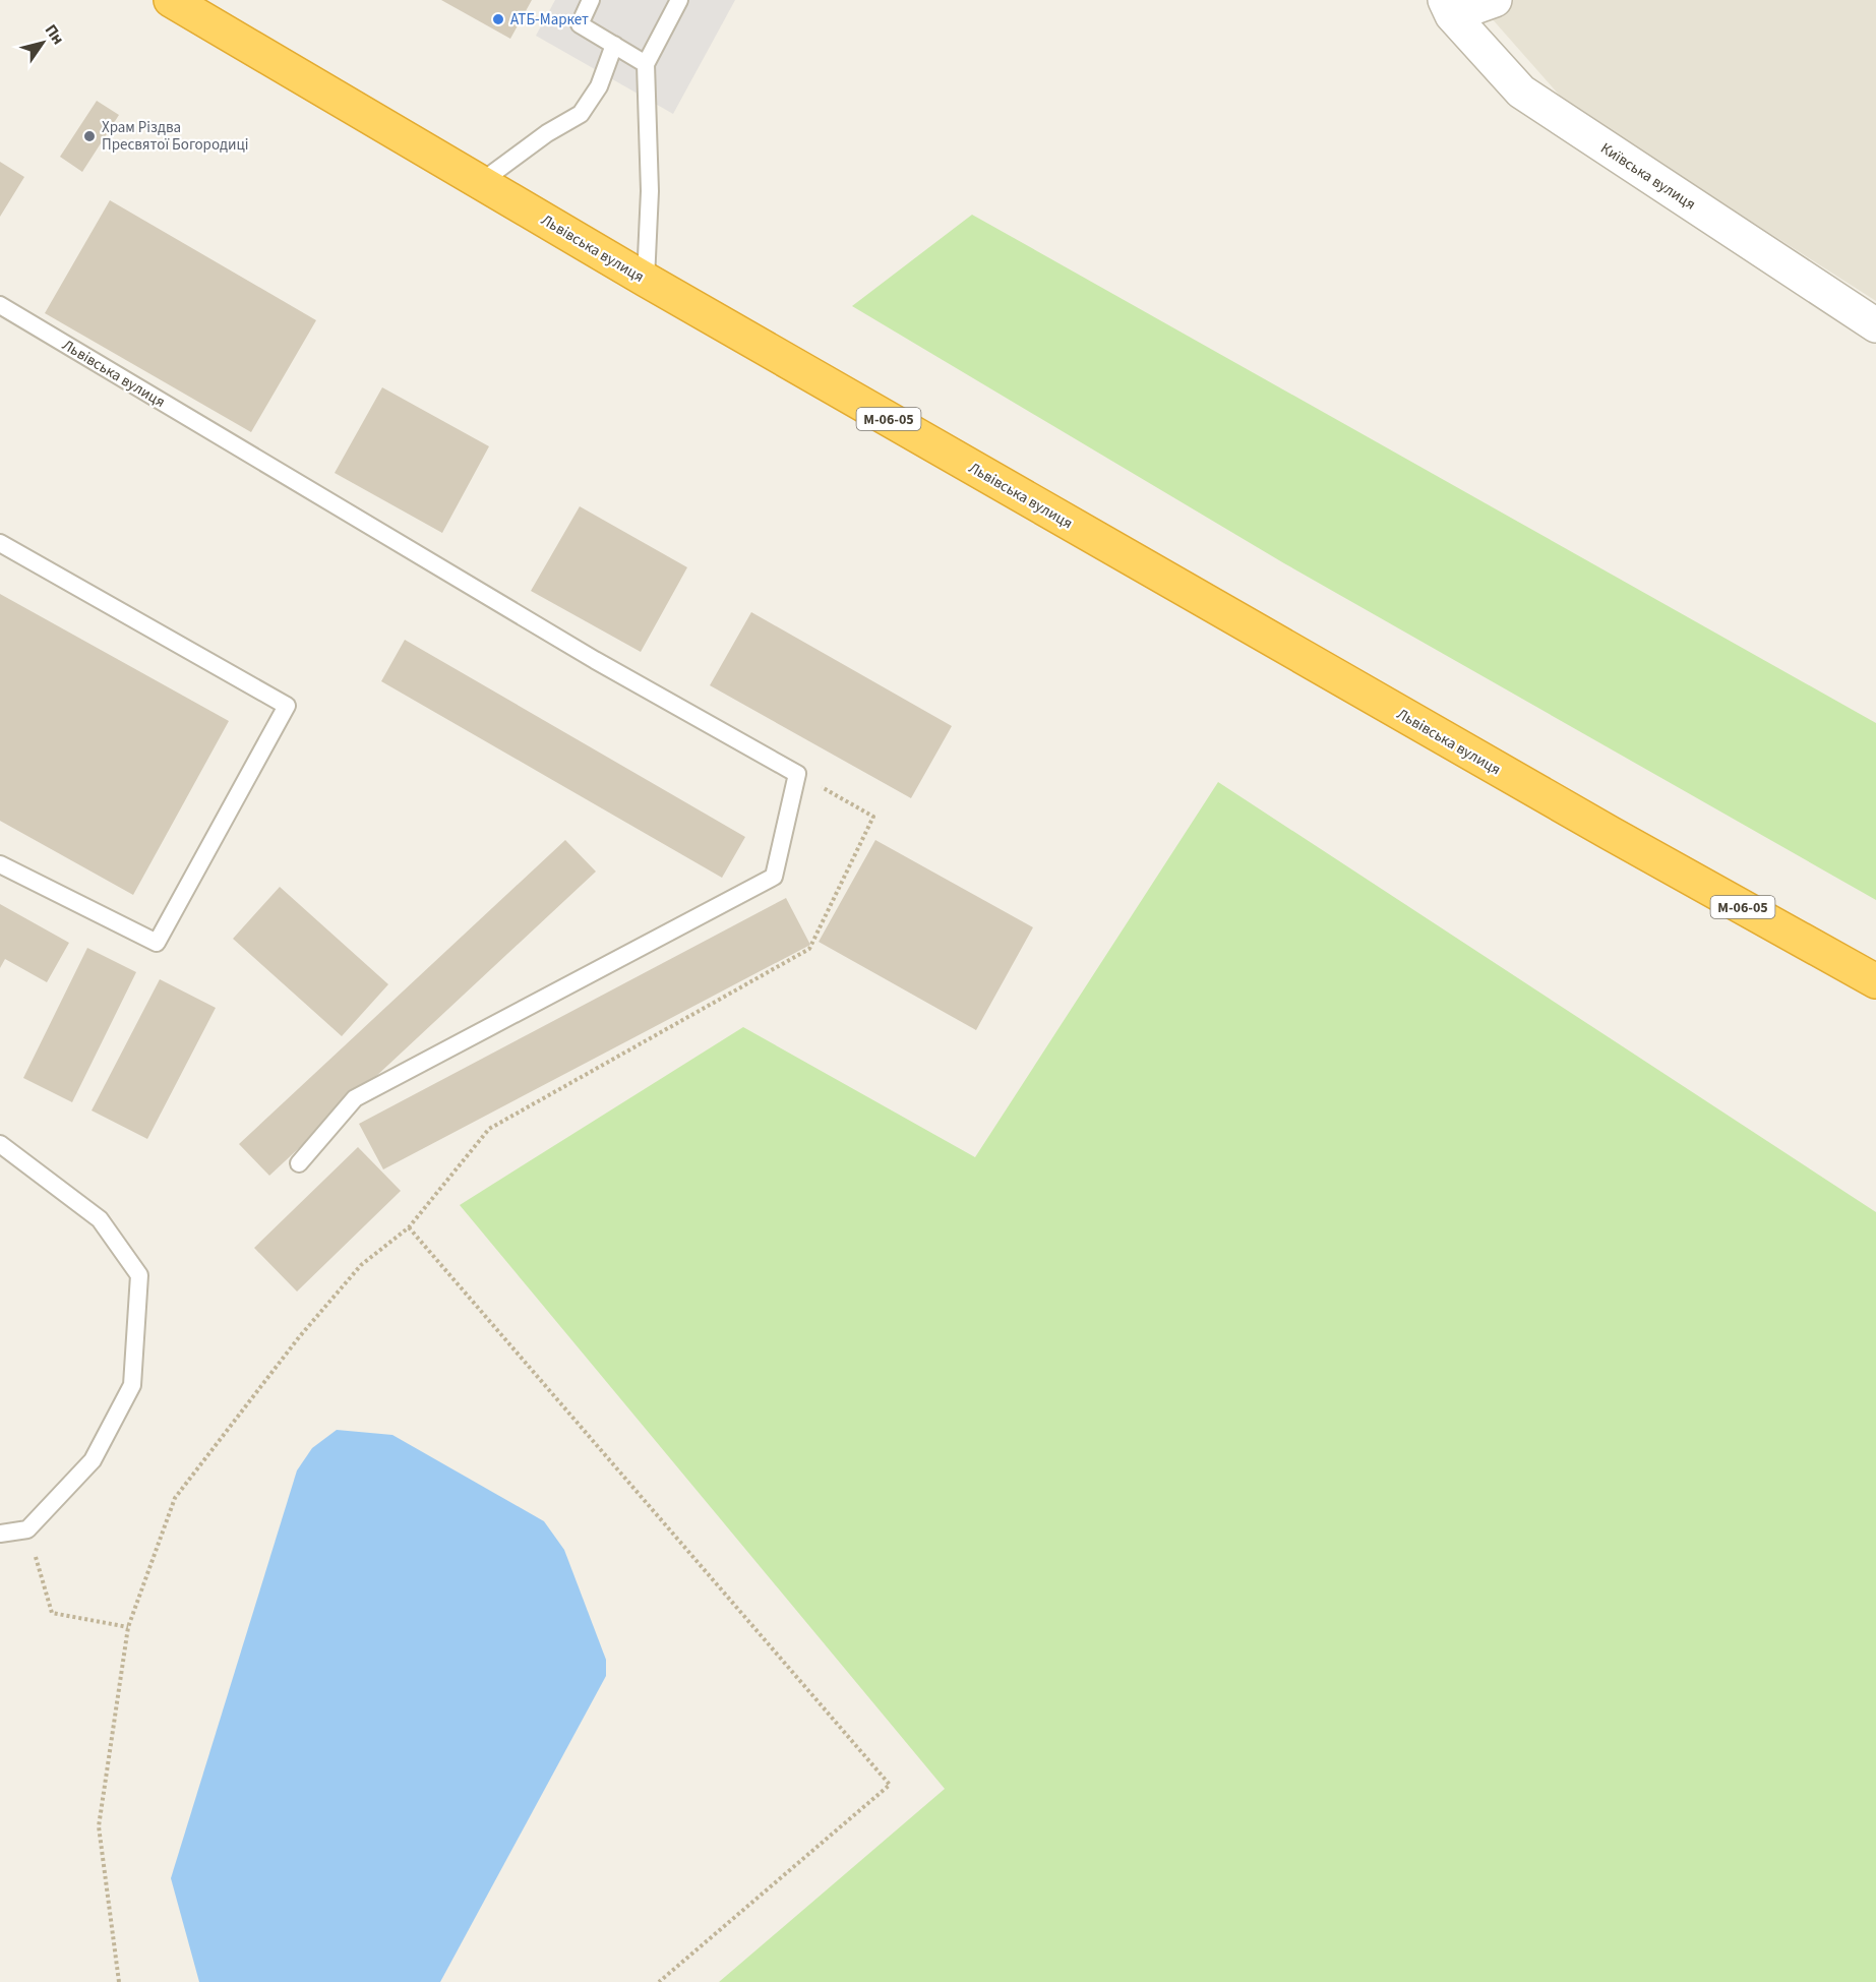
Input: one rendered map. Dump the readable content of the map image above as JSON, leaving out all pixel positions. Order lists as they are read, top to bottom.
{
  "streets": {
    "highway": ["Львівська вулиця", "М-06-05"],
    "street": ["Київська вулиця"]
  },
  "places": ["АТБ-Маркет", "Храм Різдва Пресвятої Богородиці"],
  "north": "top right"
}
